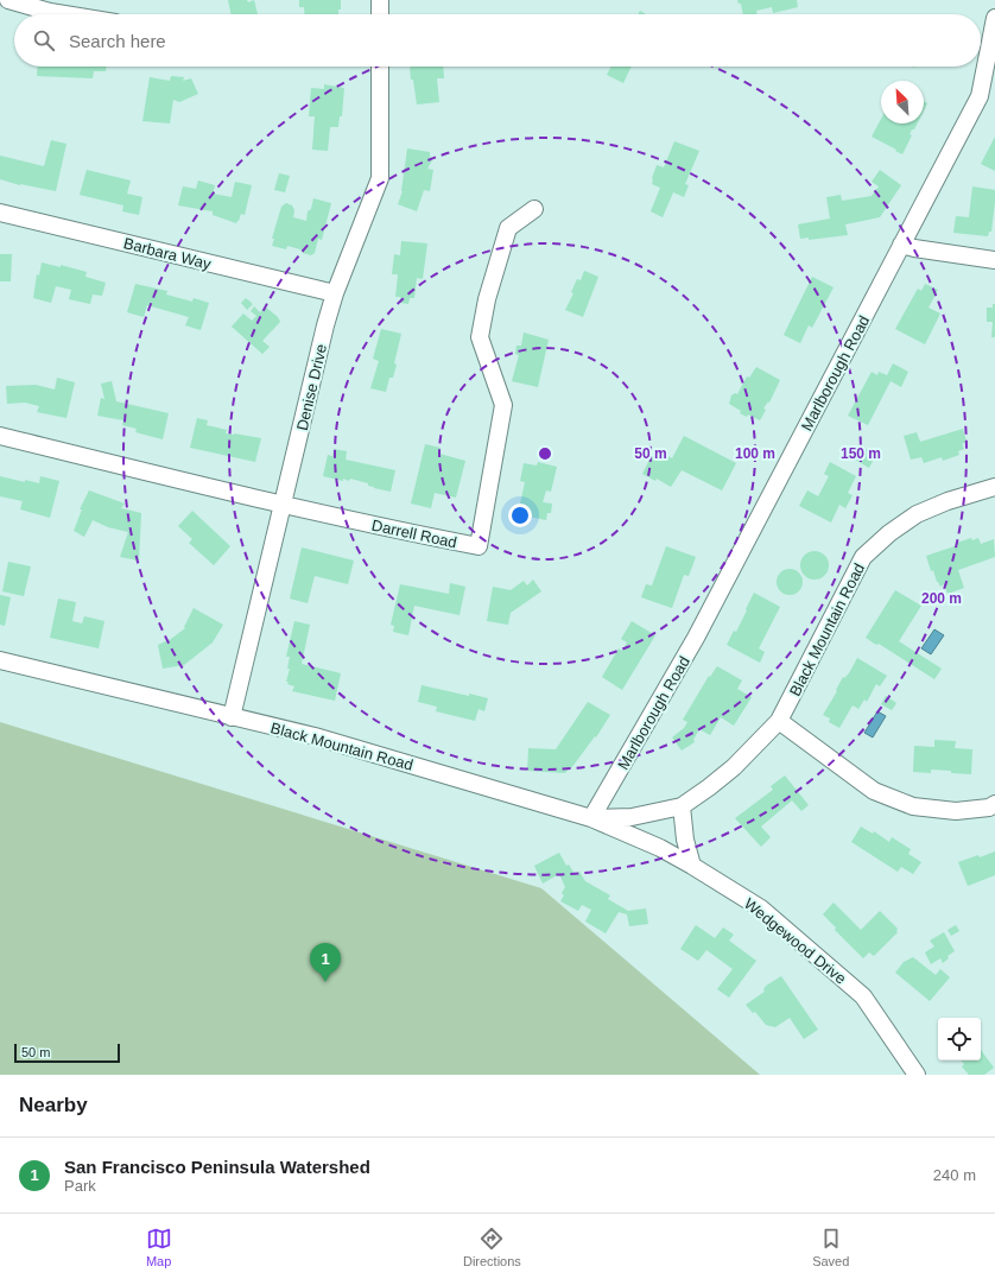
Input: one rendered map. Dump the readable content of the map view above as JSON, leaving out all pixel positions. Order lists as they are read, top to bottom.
{
  "streets": {
    "street": [
      "Barbara Way",
      "Marlborough Road",
      "Denise Drive",
      "Darrell Road",
      "Black Mountain Road",
      "Wedgewood Drive"
    ]
  },
  "crossings": [
    ["Barbara Way", "Denise Drive"],
    ["Marlborough Road", "Black Mountain Road"],
    ["Marlborough Road", "Wedgewood Drive"],
    ["Denise Drive", "Darrell Road"],
    ["Denise Drive", "Black Mountain Road"],
    ["Black Mountain Road", "Wedgewood Drive"]
  ],
  "scale_bar": "50 m",
  "north": "top left",
  "page": {
    "search": "Search here",
    "pins": "1",
    "scale": "50 m",
    "heading": "Nearby",
    "list": [
      {
        "mark": "1",
        "name": "San Francisco Peninsula Watershed",
        "note": "Park",
        "value": "240 m"
      }
    ],
    "nav": ["Map", "Directions", "Saved"]
  },
  "rings": [
    "50 m",
    "100 m",
    "150 m",
    "200 m"
  ]
}
